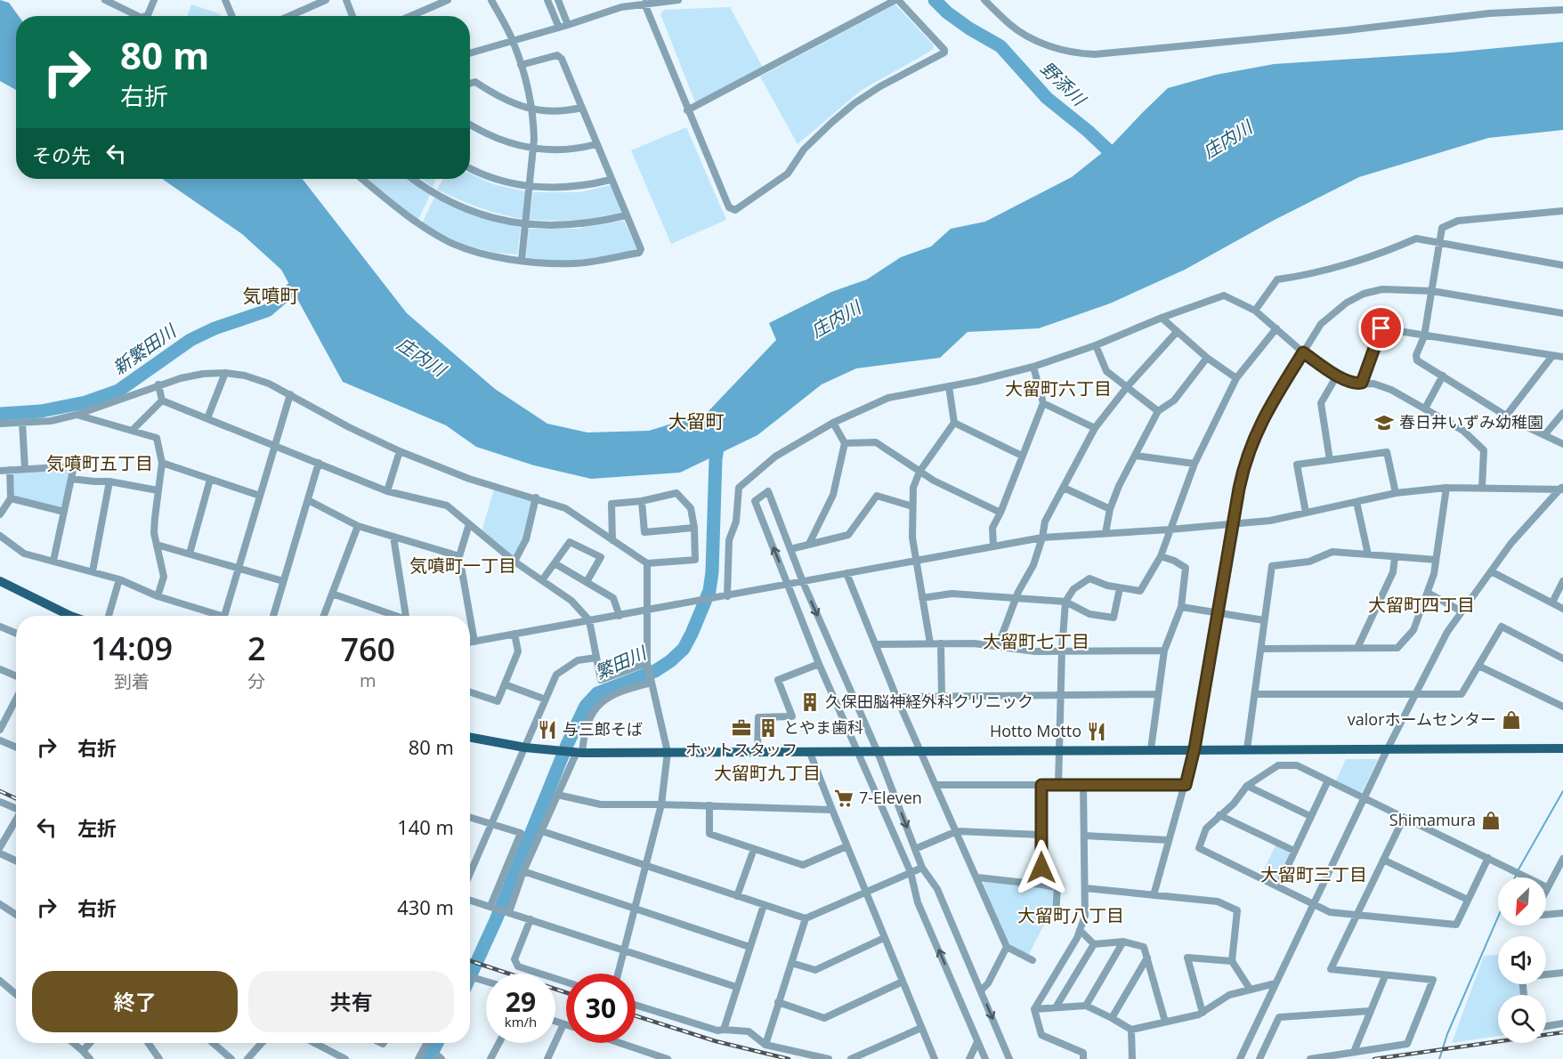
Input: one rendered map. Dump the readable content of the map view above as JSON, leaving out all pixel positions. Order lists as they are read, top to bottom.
{
  "districts": [
    "気噴町",
    "大留町六丁目",
    "大留町",
    "気噴町五丁目",
    "気噴町一丁目",
    "大留町四丁目",
    "大留町七丁目",
    "大留町九丁目",
    "大留町三丁目",
    "大留町八丁目"
  ],
  "water": [
    "野添川",
    "庄内川",
    "新繁田川",
    "繁田川"
  ],
  "places": {
    "school or university": ["春日井いずみ幼稚園"],
    "building": ["久保田脳神経外科クリニック", "とやま歯科"],
    "shop": ["valorホームセンター", "Shimamura"],
    "office": ["ホットスタッフ"],
    "restaurant": ["与三郎そば", "Hotto Motto"],
    "supermarket": ["7-Eleven"]
  },
  "north": "bottom left",
  "page": {
    "turn": ["80 m", "右折"],
    "then": "その先",
    "eta": [
      "14:09",
      "到着",
      "2",
      "分",
      "760",
      "m"
    ],
    "list": [
      {
        "name": "右折",
        "value": "80 m"
      },
      {
        "name": "左折",
        "value": "140 m"
      },
      {
        "name": "右折",
        "value": "430 m"
      }
    ],
    "buttons": ["終了", "共有"],
    "speed": "29 km/h",
    "limit": "30"
  }
}
